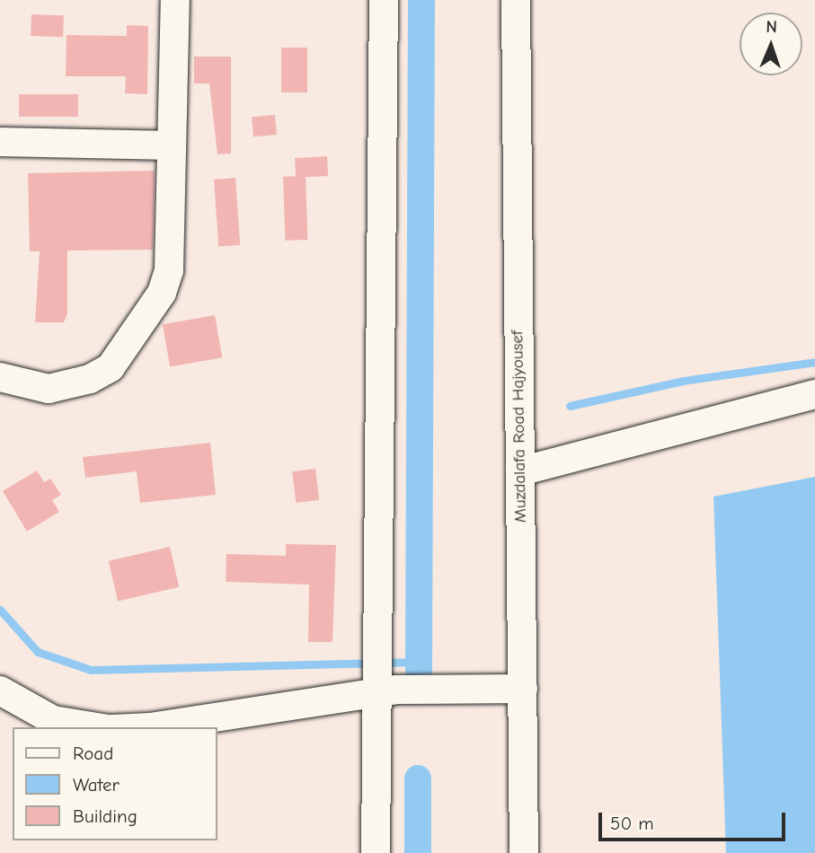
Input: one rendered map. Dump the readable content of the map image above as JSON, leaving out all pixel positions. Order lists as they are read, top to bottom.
{
  "streets": {
    "street": ["Muzdalafa Road Hajyousef"]
  },
  "legend": ["Road", "Water", "Building"],
  "scale_bar": "50 m",
  "north": "top"
}
